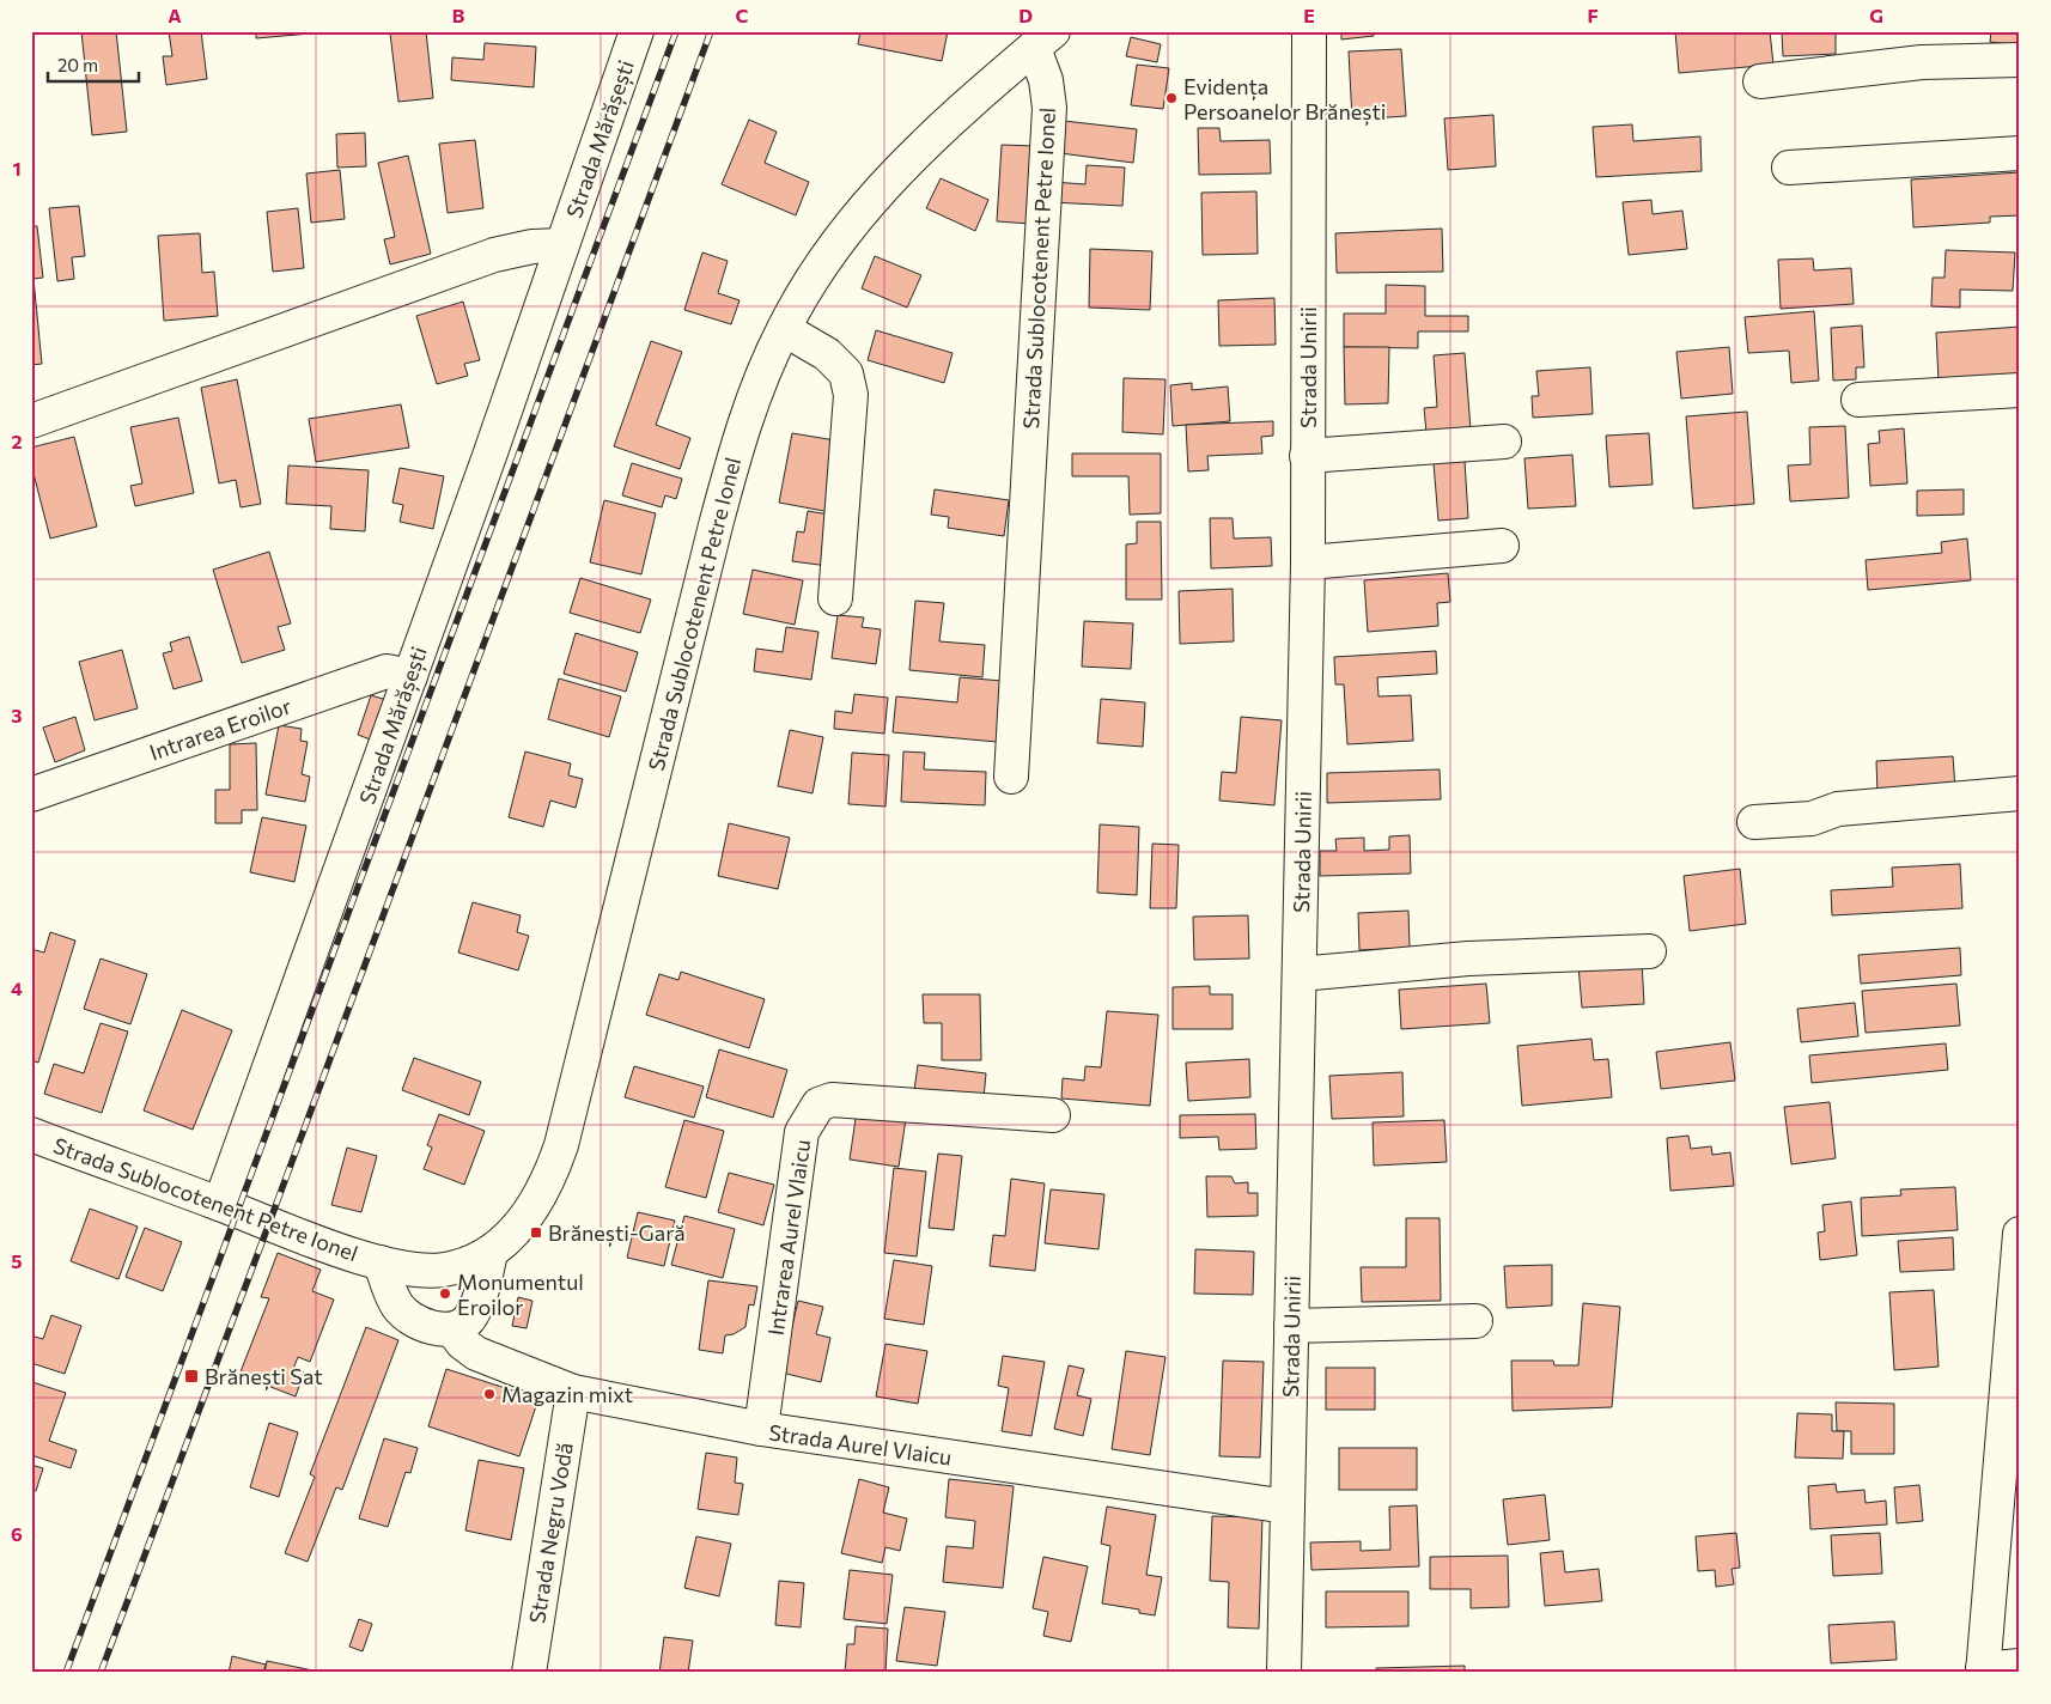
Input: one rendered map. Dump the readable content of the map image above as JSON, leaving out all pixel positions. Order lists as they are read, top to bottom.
{
  "streets": {
    "street": [
      "Strada Mărășești",
      "Strada Sublocotenent Petre Ionel",
      "Strada Unirii",
      "Intrarea Eroilor",
      "Intrarea Aurel Vlaicu",
      "Strada Aurel Vlaicu",
      "Strada Negru Vodă"
    ]
  },
  "crossings": [
    ["Strada Mărășești", "Strada Sublocotenent Petre Ionel"],
    ["Strada Mărășești", "Intrarea Eroilor"],
    ["Strada Sublocotenent Petre Ionel", "Strada Aurel Vlaicu"],
    ["Strada Unirii", "Strada Aurel Vlaicu"],
    ["Intrarea Aurel Vlaicu", "Strada Aurel Vlaicu"],
    ["Strada Aurel Vlaicu", "Strada Negru Vodă"]
  ],
  "places": {
    "other": ["Evidența Persoanelor Brănești", "Monumentul Eroilor", "Magazin mixt"],
    "transit": ["Brănești-Gară", "Brănești Sat"]
  },
  "scale_bar": "20 m",
  "grid": {
    "columns": [
      "A",
      "B",
      "C",
      "D",
      "E",
      "F",
      "G"
    ],
    "rows": [
      "1",
      "2",
      "3",
      "4",
      "5",
      "6"
    ]
  }
}
